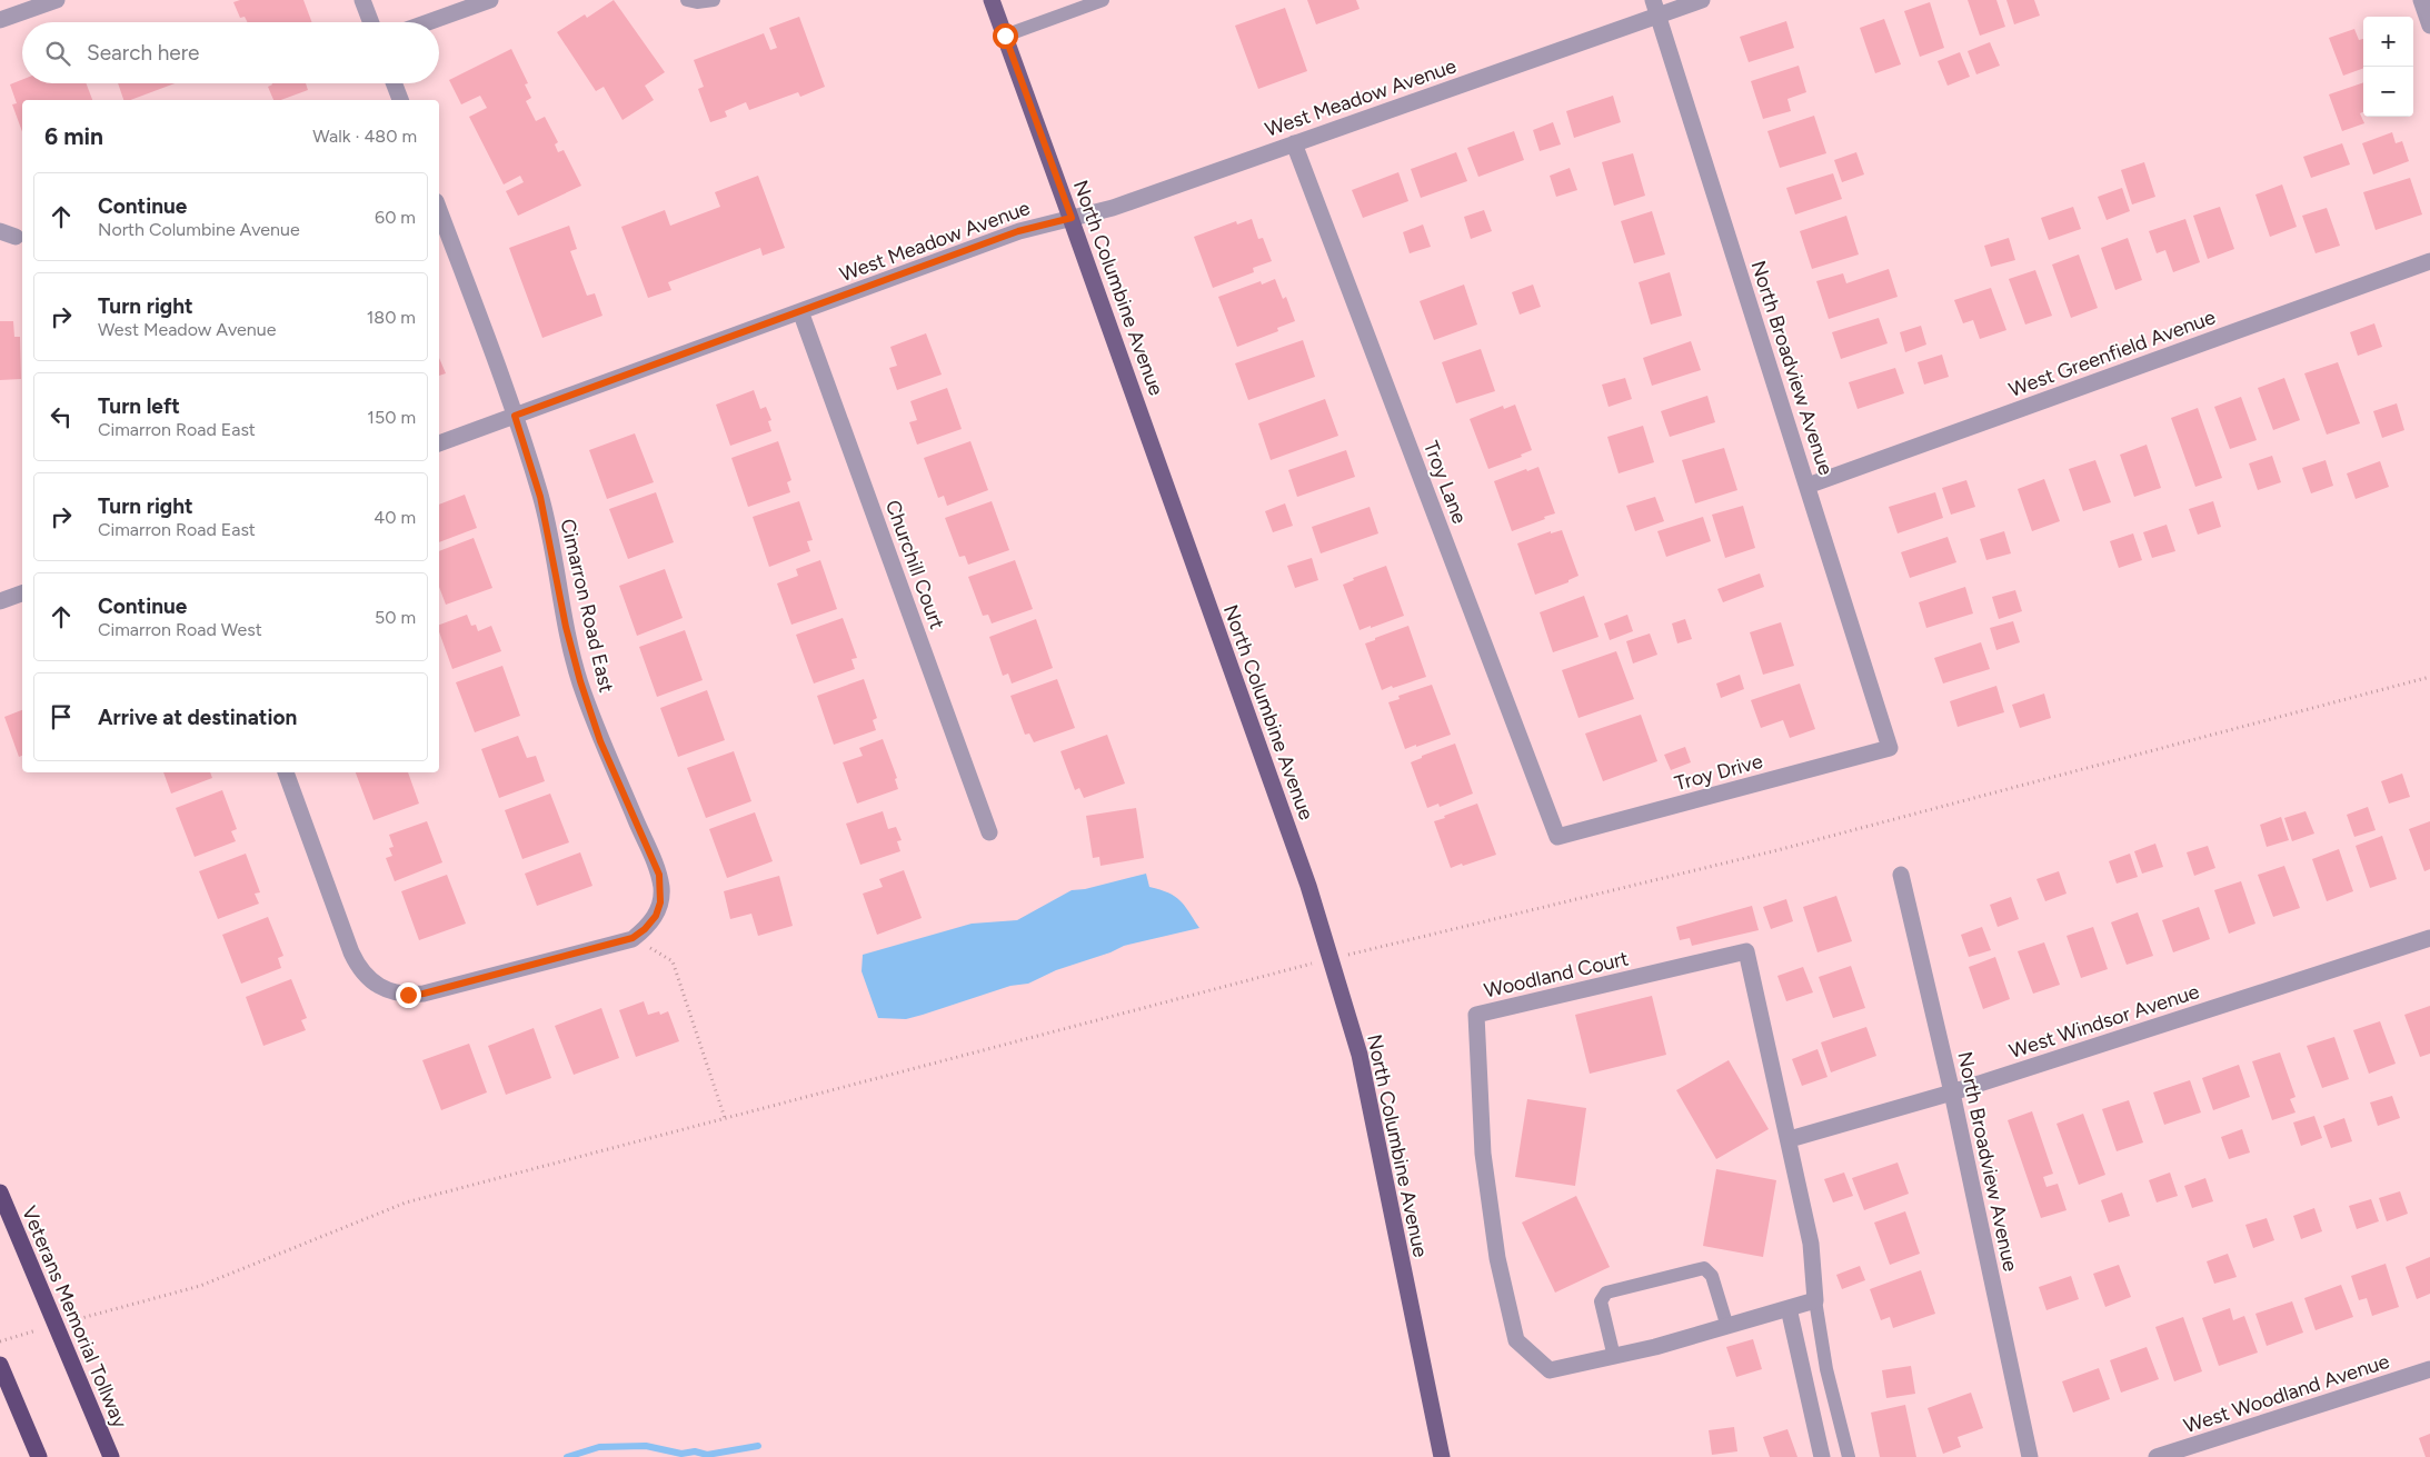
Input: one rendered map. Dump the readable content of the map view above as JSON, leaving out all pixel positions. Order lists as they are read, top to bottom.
{
  "streets": {
    "highway": ["Veterans Memorial Tollway"],
    "main road": ["North Columbine Avenue"],
    "street": [
      "West Meadow Avenue",
      "West Greenfield Avenue",
      "North Broadview Avenue",
      "Troy Lane",
      "Churchill Court",
      "Cimarron Road East",
      "Troy Drive",
      "Woodland Court",
      "West Windsor Avenue",
      "West Woodland Avenue"
    ]
  },
  "crossings": [
    ["West Meadow Avenue", "North Columbine Avenue"],
    ["West Meadow Avenue", "North Broadview Avenue"],
    ["West Meadow Avenue", "Troy Lane"],
    ["West Meadow Avenue", "Churchill Court"],
    ["West Meadow Avenue", "Cimarron Road East"],
    ["West Greenfield Avenue", "North Broadview Avenue"],
    ["North Broadview Avenue", "Troy Drive"],
    ["North Broadview Avenue", "West Windsor Avenue"],
    ["Troy Lane", "Troy Drive"],
    ["Woodland Court", "West Windsor Avenue"]
  ],
  "page": {
    "map_buttons": ["+", "−"],
    "search": "Search here",
    "heading": ["6 min", "Walk · 480 m"],
    "list": [
      ["Continue", "North Columbine Avenue", "60 m"],
      ["Turn right", "West Meadow Avenue", "180 m"],
      ["Turn left", "Cimarron Road East", "150 m"],
      ["Turn right", "Cimarron Road East", "40 m"],
      ["Continue", "Cimarron Road West", "50 m"],
      "Arrive at destination"
    ]
  }
}
